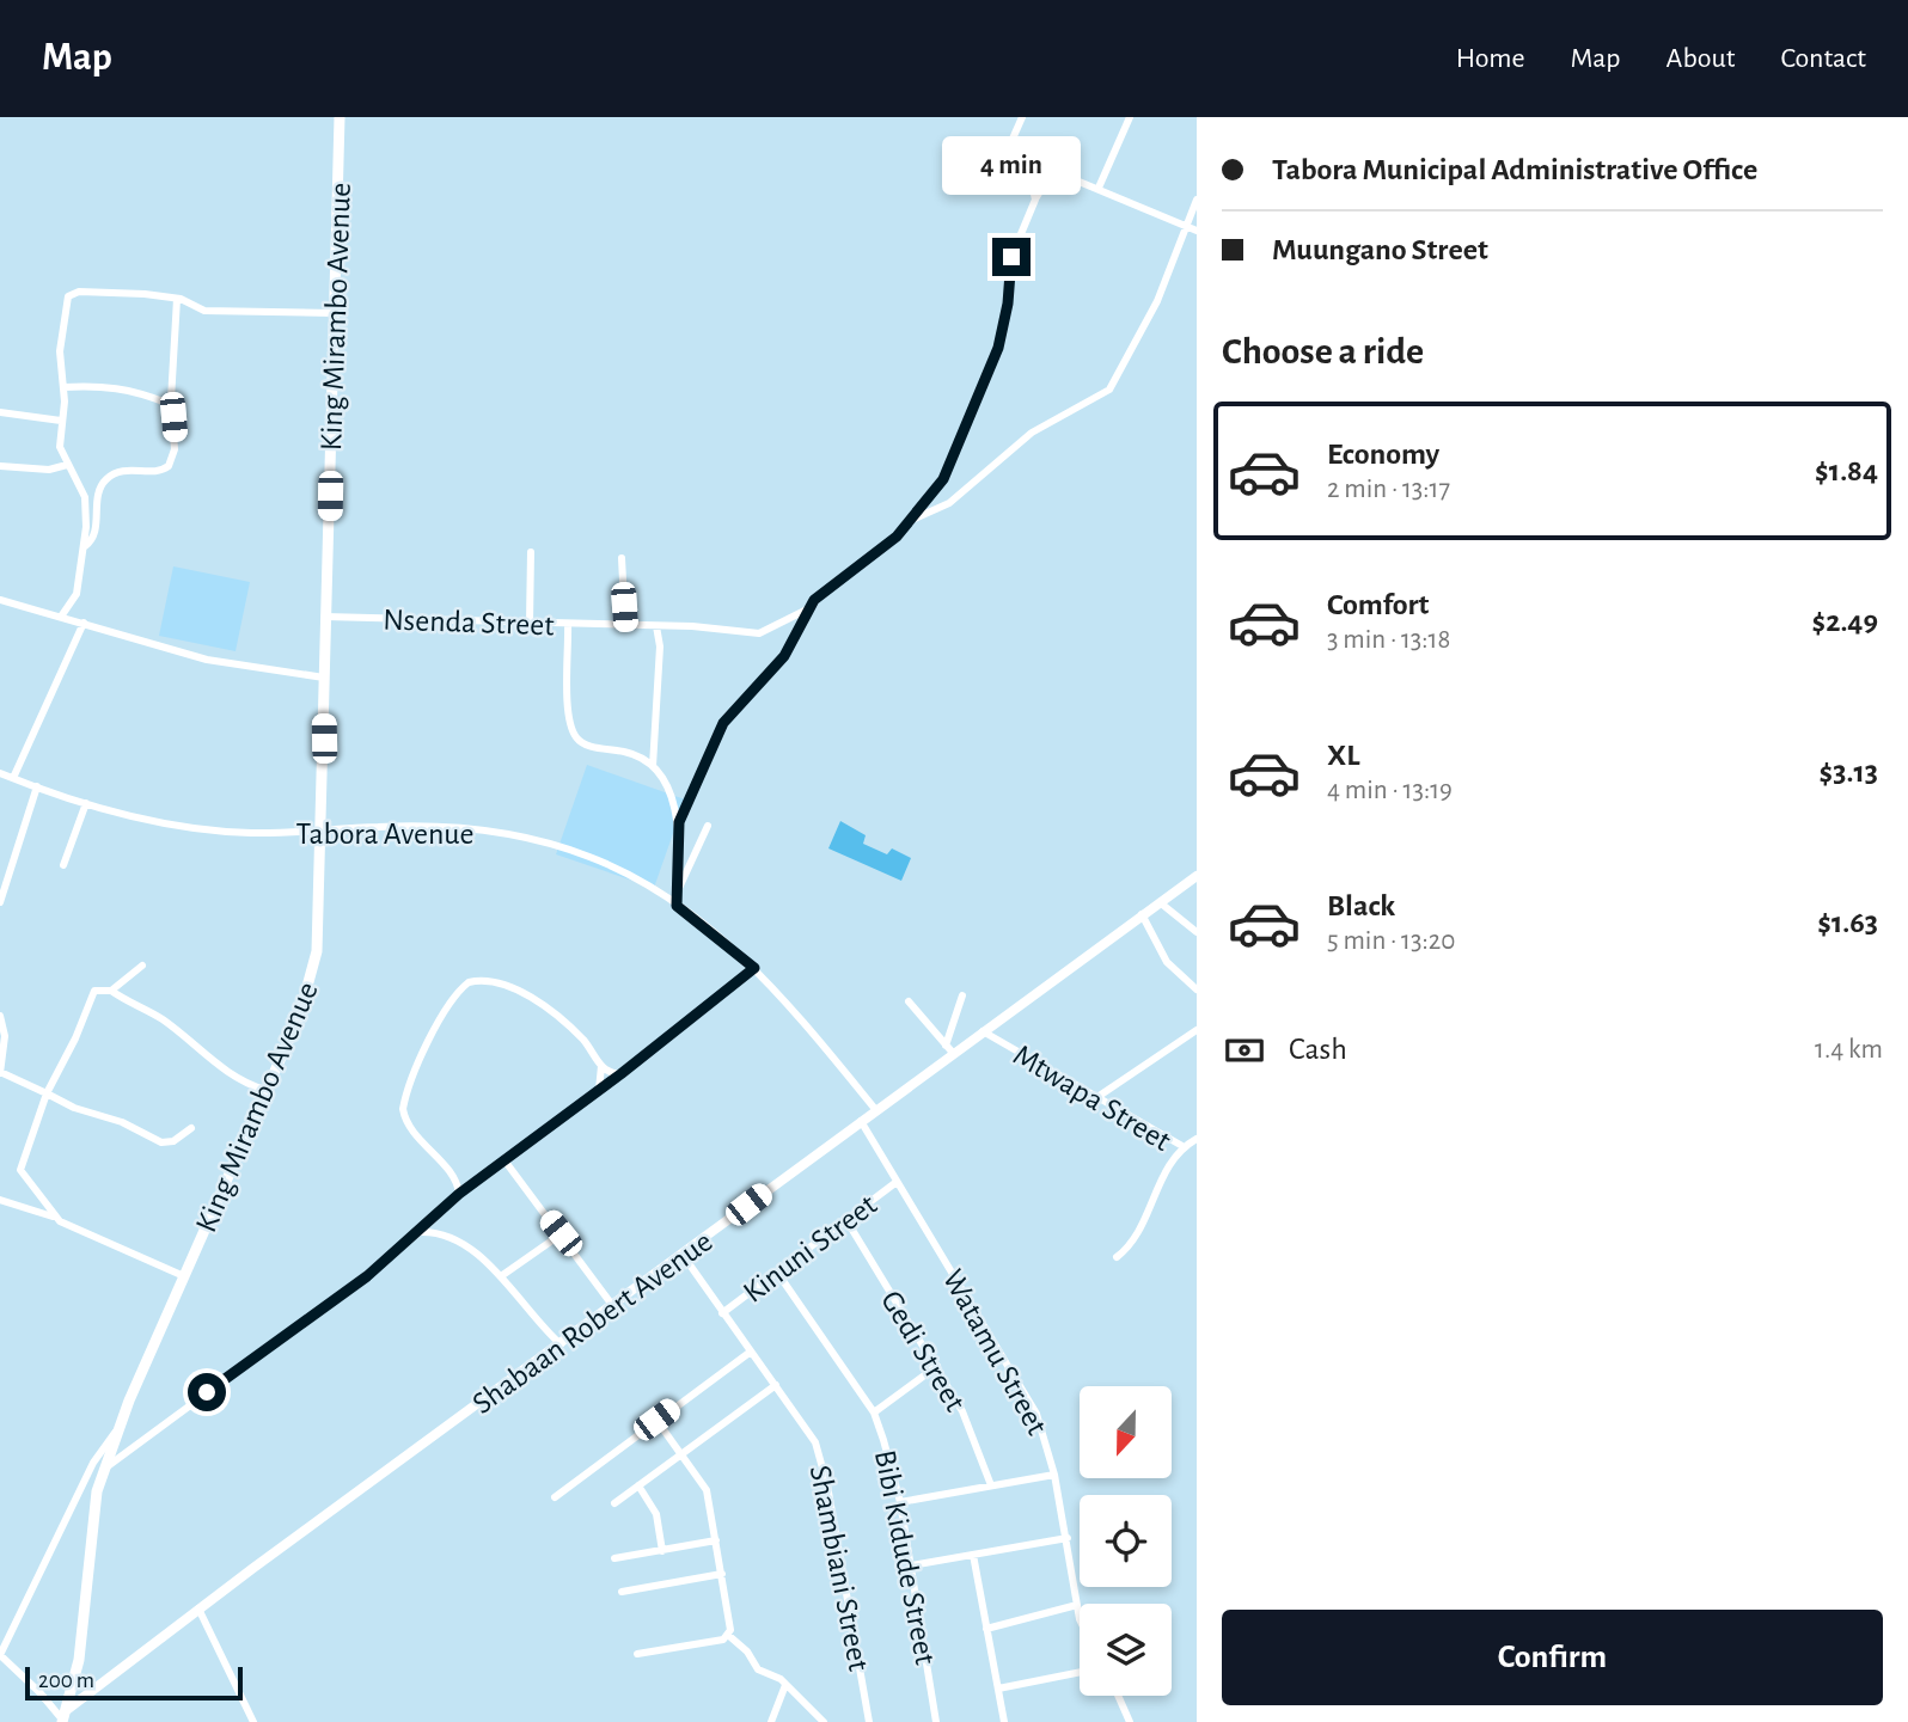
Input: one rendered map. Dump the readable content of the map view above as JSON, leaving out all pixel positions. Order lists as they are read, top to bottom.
{
  "streets": {
    "main road": ["King Mirambo Avenue"],
    "street": [
      "Nsenda Street",
      "Tabora Avenue",
      "Mtwapa Street",
      "Kinuni Street",
      "Shabaan Robert Avenue",
      "Gedi Street",
      "Watamu Street",
      "Bibi Kidude Street",
      "Shambiani Street"
    ]
  },
  "crossings": [
    ["King Mirambo Avenue", "Nsenda Street"],
    ["King Mirambo Avenue", "Tabora Avenue"],
    ["King Mirambo Avenue", "Shabaan Robert Avenue"],
    ["Tabora Avenue", "Shabaan Robert Avenue"],
    ["Mtwapa Street", "Shabaan Robert Avenue"],
    ["Kinuni Street", "Gedi Street"],
    ["Kinuni Street", "Watamu Street"],
    ["Kinuni Street", "Bibi Kidude Street"],
    ["Kinuni Street", "Shambiani Street"],
    ["Shabaan Robert Avenue", "Watamu Street"],
    ["Shabaan Robert Avenue", "Shambiani Street"]
  ],
  "scale_bar": "200 m",
  "north": "bottom",
  "page": {
    "header": "Map",
    "nav": [
      "Home",
      "Map",
      "About",
      "Contact"
    ],
    "banner": ["Tabora Municipal Administrative Office", "Muungano Street"],
    "bubble": "4 min",
    "heading": "Choose a ride",
    "list": [
      {
        "name": "Economy",
        "note": "2 min · 13:17",
        "value": "$1.84"
      },
      {
        "name": "Comfort",
        "note": "3 min · 13:18",
        "value": "$2.49"
      },
      {
        "name": "XL",
        "note": "4 min · 13:19",
        "value": "$3.13"
      },
      {
        "name": "Black",
        "note": "5 min · 13:20",
        "value": "$1.63"
      }
    ],
    "pay": ["Cash", "1.4 km"],
    "buttons": "Confirm",
    "scale": "200 m"
  }
}
